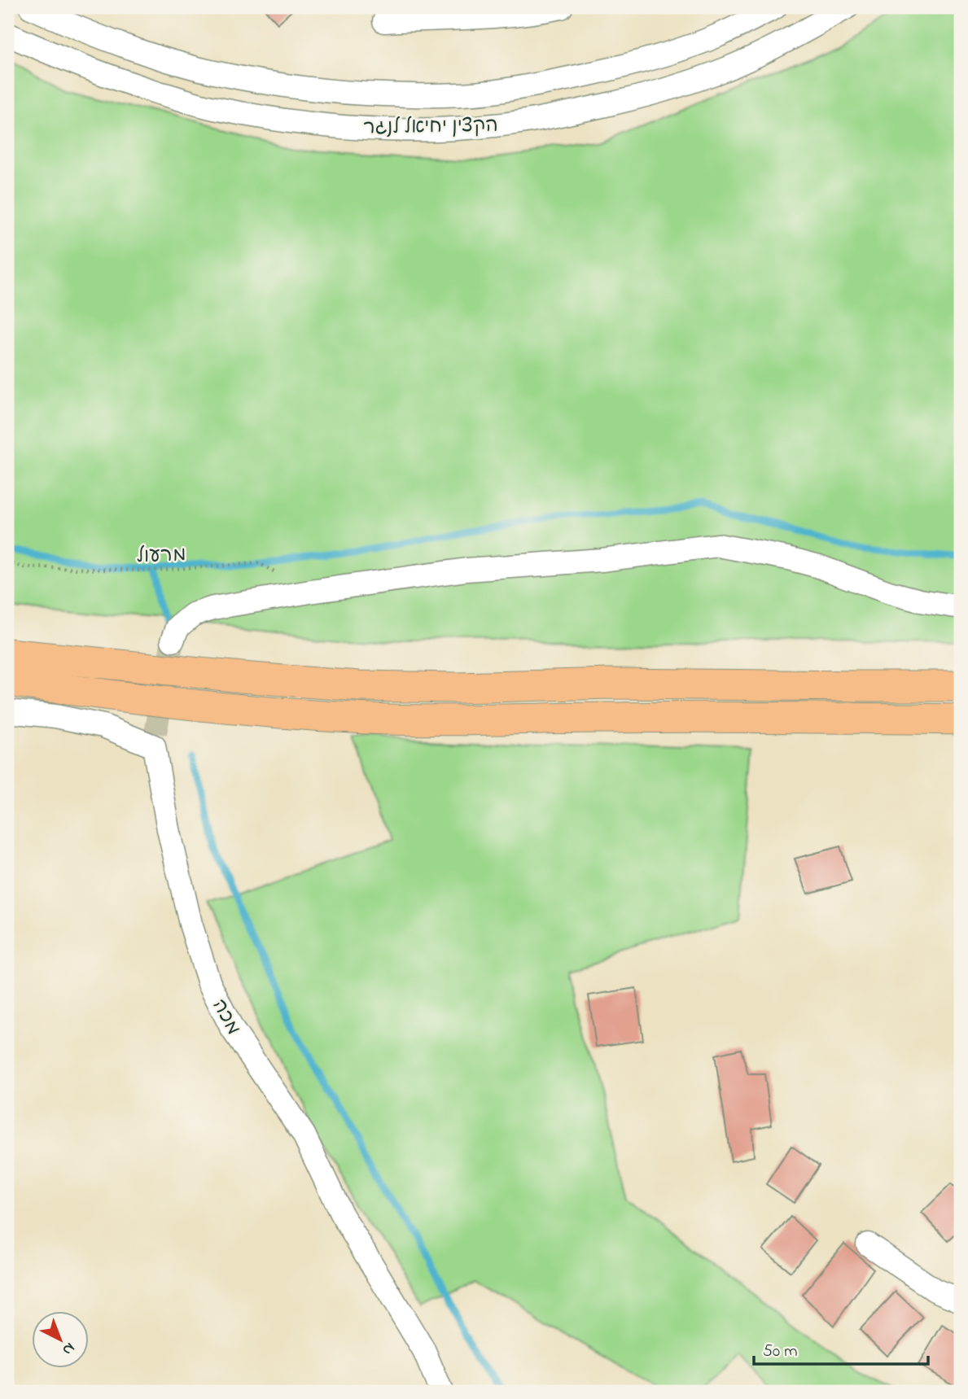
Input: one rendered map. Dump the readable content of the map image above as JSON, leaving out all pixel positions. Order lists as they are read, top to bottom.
{
  "streets": {
    "street": ["הקצין יחיאל לנגר", "מכה"],
    "path": ["מרעול"]
  },
  "scale_bar": "50 m",
  "north": "bottom right"
}
